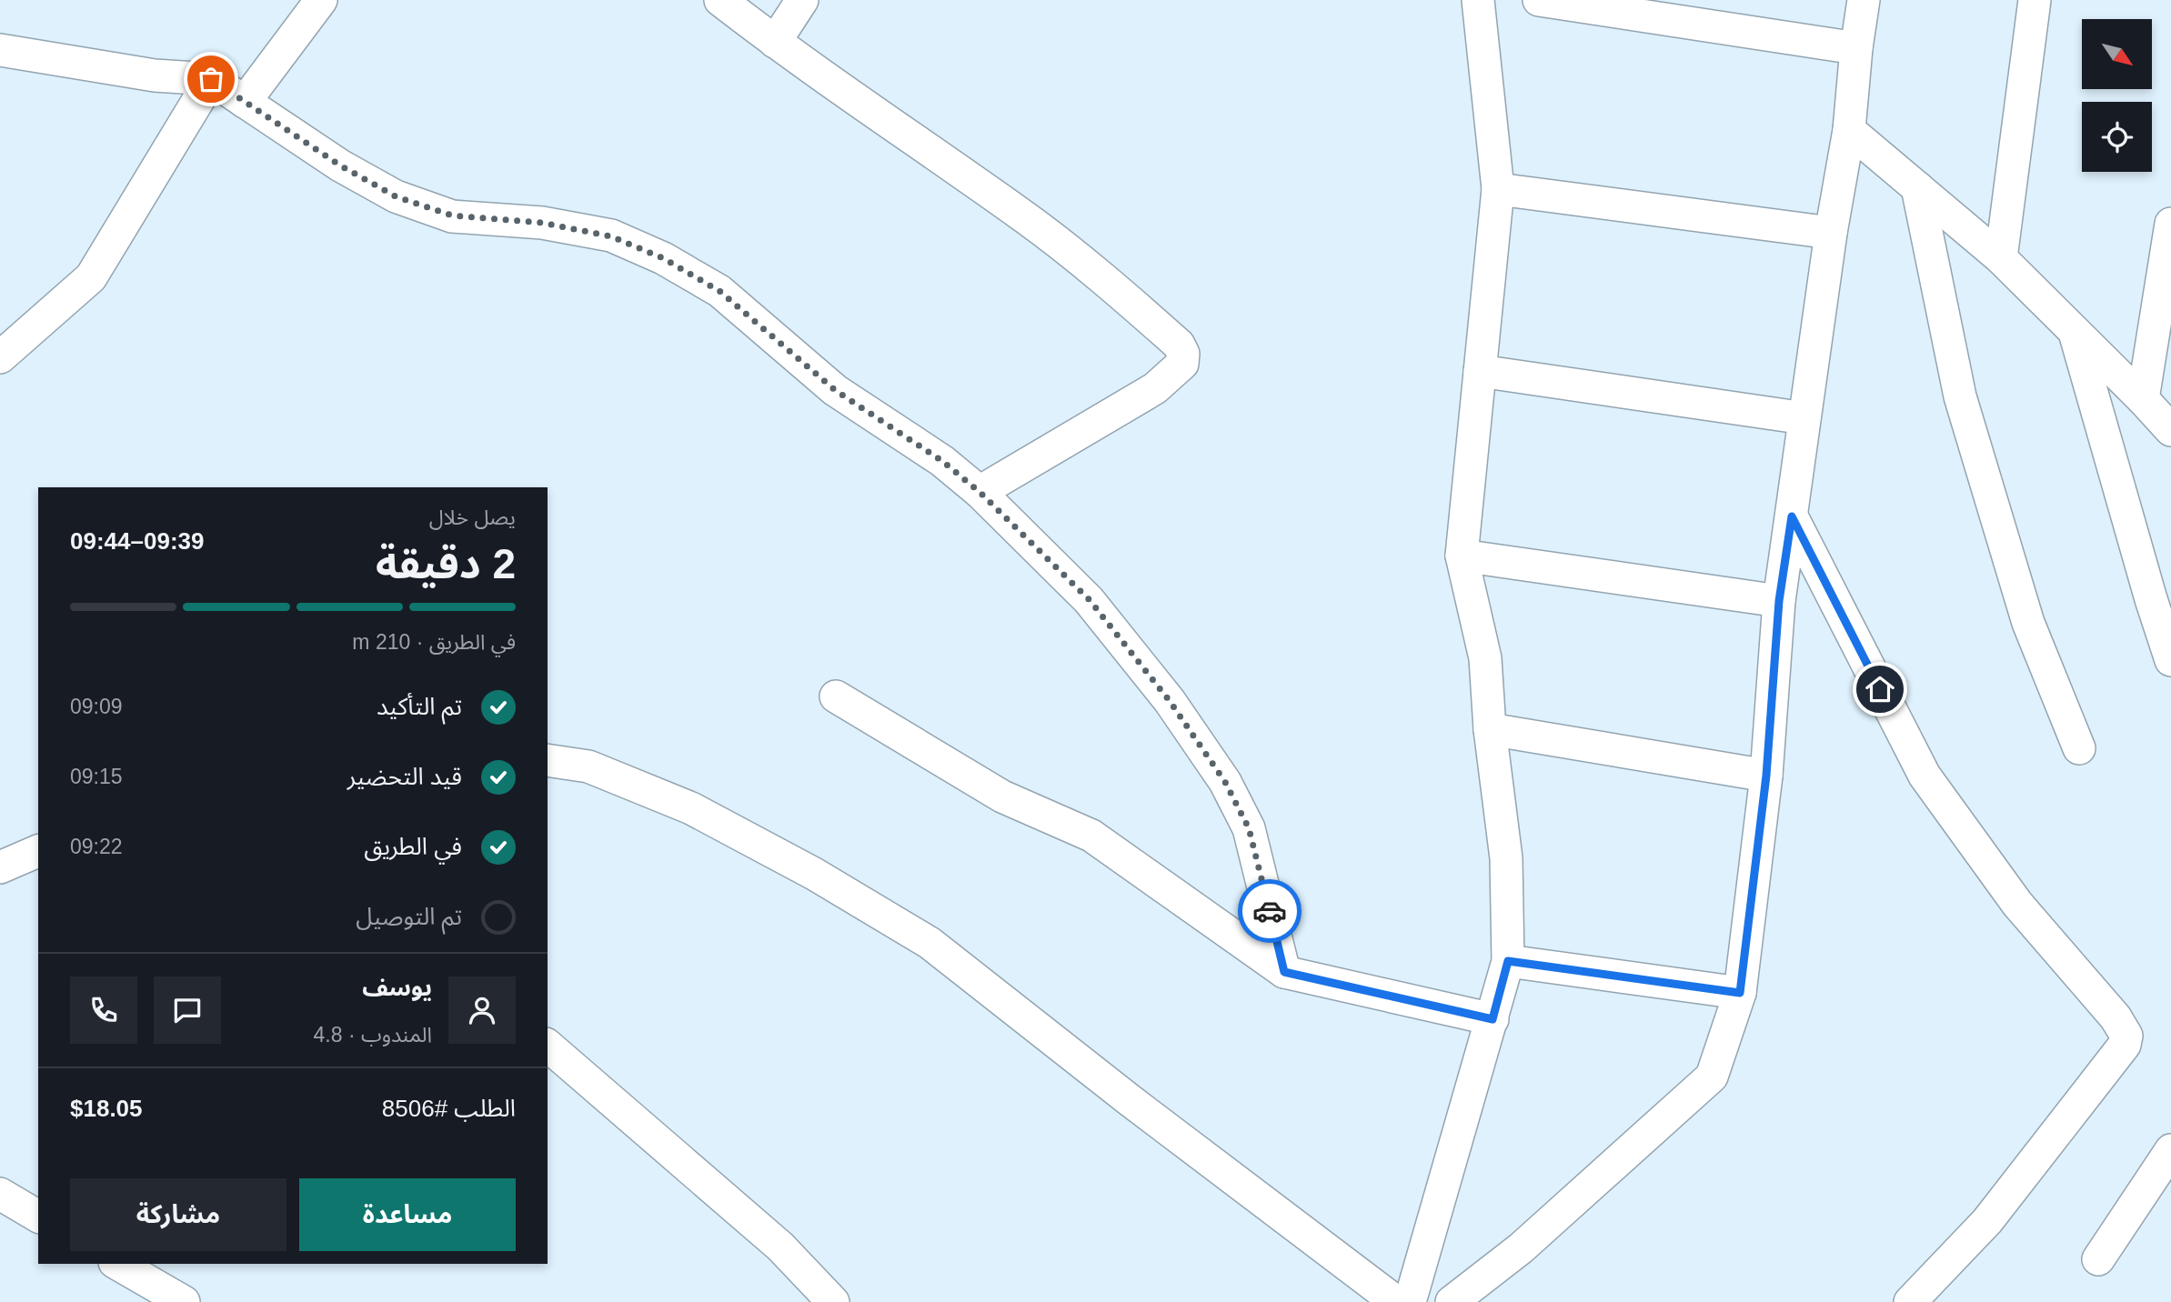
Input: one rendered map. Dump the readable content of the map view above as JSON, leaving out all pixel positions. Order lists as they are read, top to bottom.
{
  "north": "bottom right",
  "page": {
    "heading": ["2 دقيقة", "يصل خلال", "09:39–09:44"],
    "panel": [
      "يوسف",
      "المندوب · 4.8",
      "الطلب #8506",
      "$18.05"
    ],
    "bar": "في الطريق · 210 m",
    "list": [
      ["تم التأكيد", "09:09"],
      ["قيد التحضير", "09:15"],
      ["في الطريق", "09:22"],
      "تم التوصيل"
    ],
    "buttons": ["مساعدة", "مشاركة"]
  }
}
